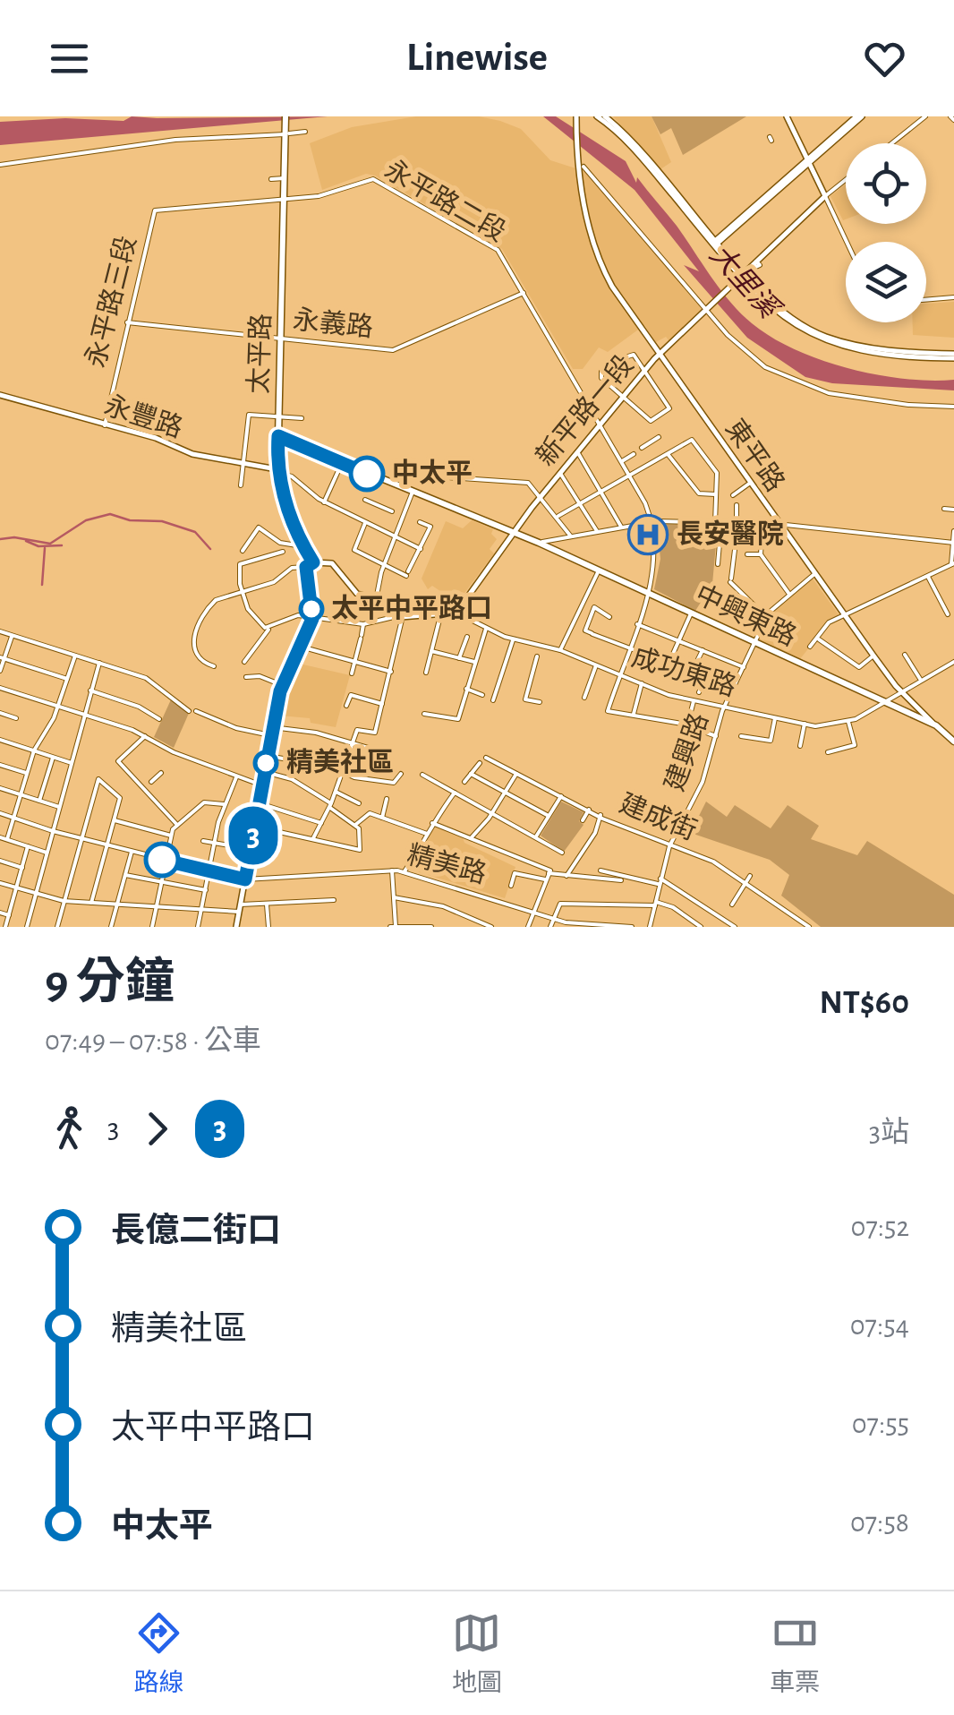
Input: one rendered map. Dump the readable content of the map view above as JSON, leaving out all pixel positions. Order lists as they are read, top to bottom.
{
  "streets": {
    "main road": ["太平路", "東平路", "中興東路"],
    "street": [
      "永平路二段",
      "永平路三段",
      "永義路",
      "新平路一段",
      "永豐路",
      "成功東路",
      "建興路",
      "建成街",
      "精美路"
    ]
  },
  "crossings": [
    ["永平路二段", "永平路三段"],
    ["永平路二段", "永義路"],
    ["永平路二段", "太平路"],
    ["永平路二段", "新平路一段"],
    ["永平路三段", "永義路"],
    ["永平路三段", "太平路"],
    ["永平路三段", "永豐路"],
    ["永義路", "太平路"],
    ["太平路", "永豐路"],
    ["太平路", "中興東路"],
    ["新平路一段", "東平路"],
    ["新平路一段", "中興東路"],
    ["新平路一段", "成功東路"],
    ["東平路", "中興東路"],
    ["東平路", "成功東路"],
    ["東平路", "建興路"],
    ["中興東路", "成功東路"],
    ["中興東路", "建興路"],
    ["成功東路", "建興路"],
    ["建興路", "建成街"]
  ],
  "water": ["大里溪"],
  "places": {
    "other": ["中太平", "太平中平路口", "精美社區"],
    "hospital": ["長安醫院"]
  },
  "lines": ["bus line 3"],
  "page": {
    "header": "Linewise",
    "on_map": "3",
    "heading": ["9 分鐘", "07:49 – 07:58 · 公車", "NT$60"],
    "legs": ["3", "3", "3站"],
    "list": [
      {
        "name": "長億二街口",
        "value": "07:52"
      },
      {
        "name": "精美社區",
        "value": "07:54"
      },
      {
        "name": "太平中平路口",
        "value": "07:55"
      },
      {
        "name": "中太平",
        "value": "07:58"
      }
    ],
    "tabs": ["路線", "地圖", "車票"]
  }
}
